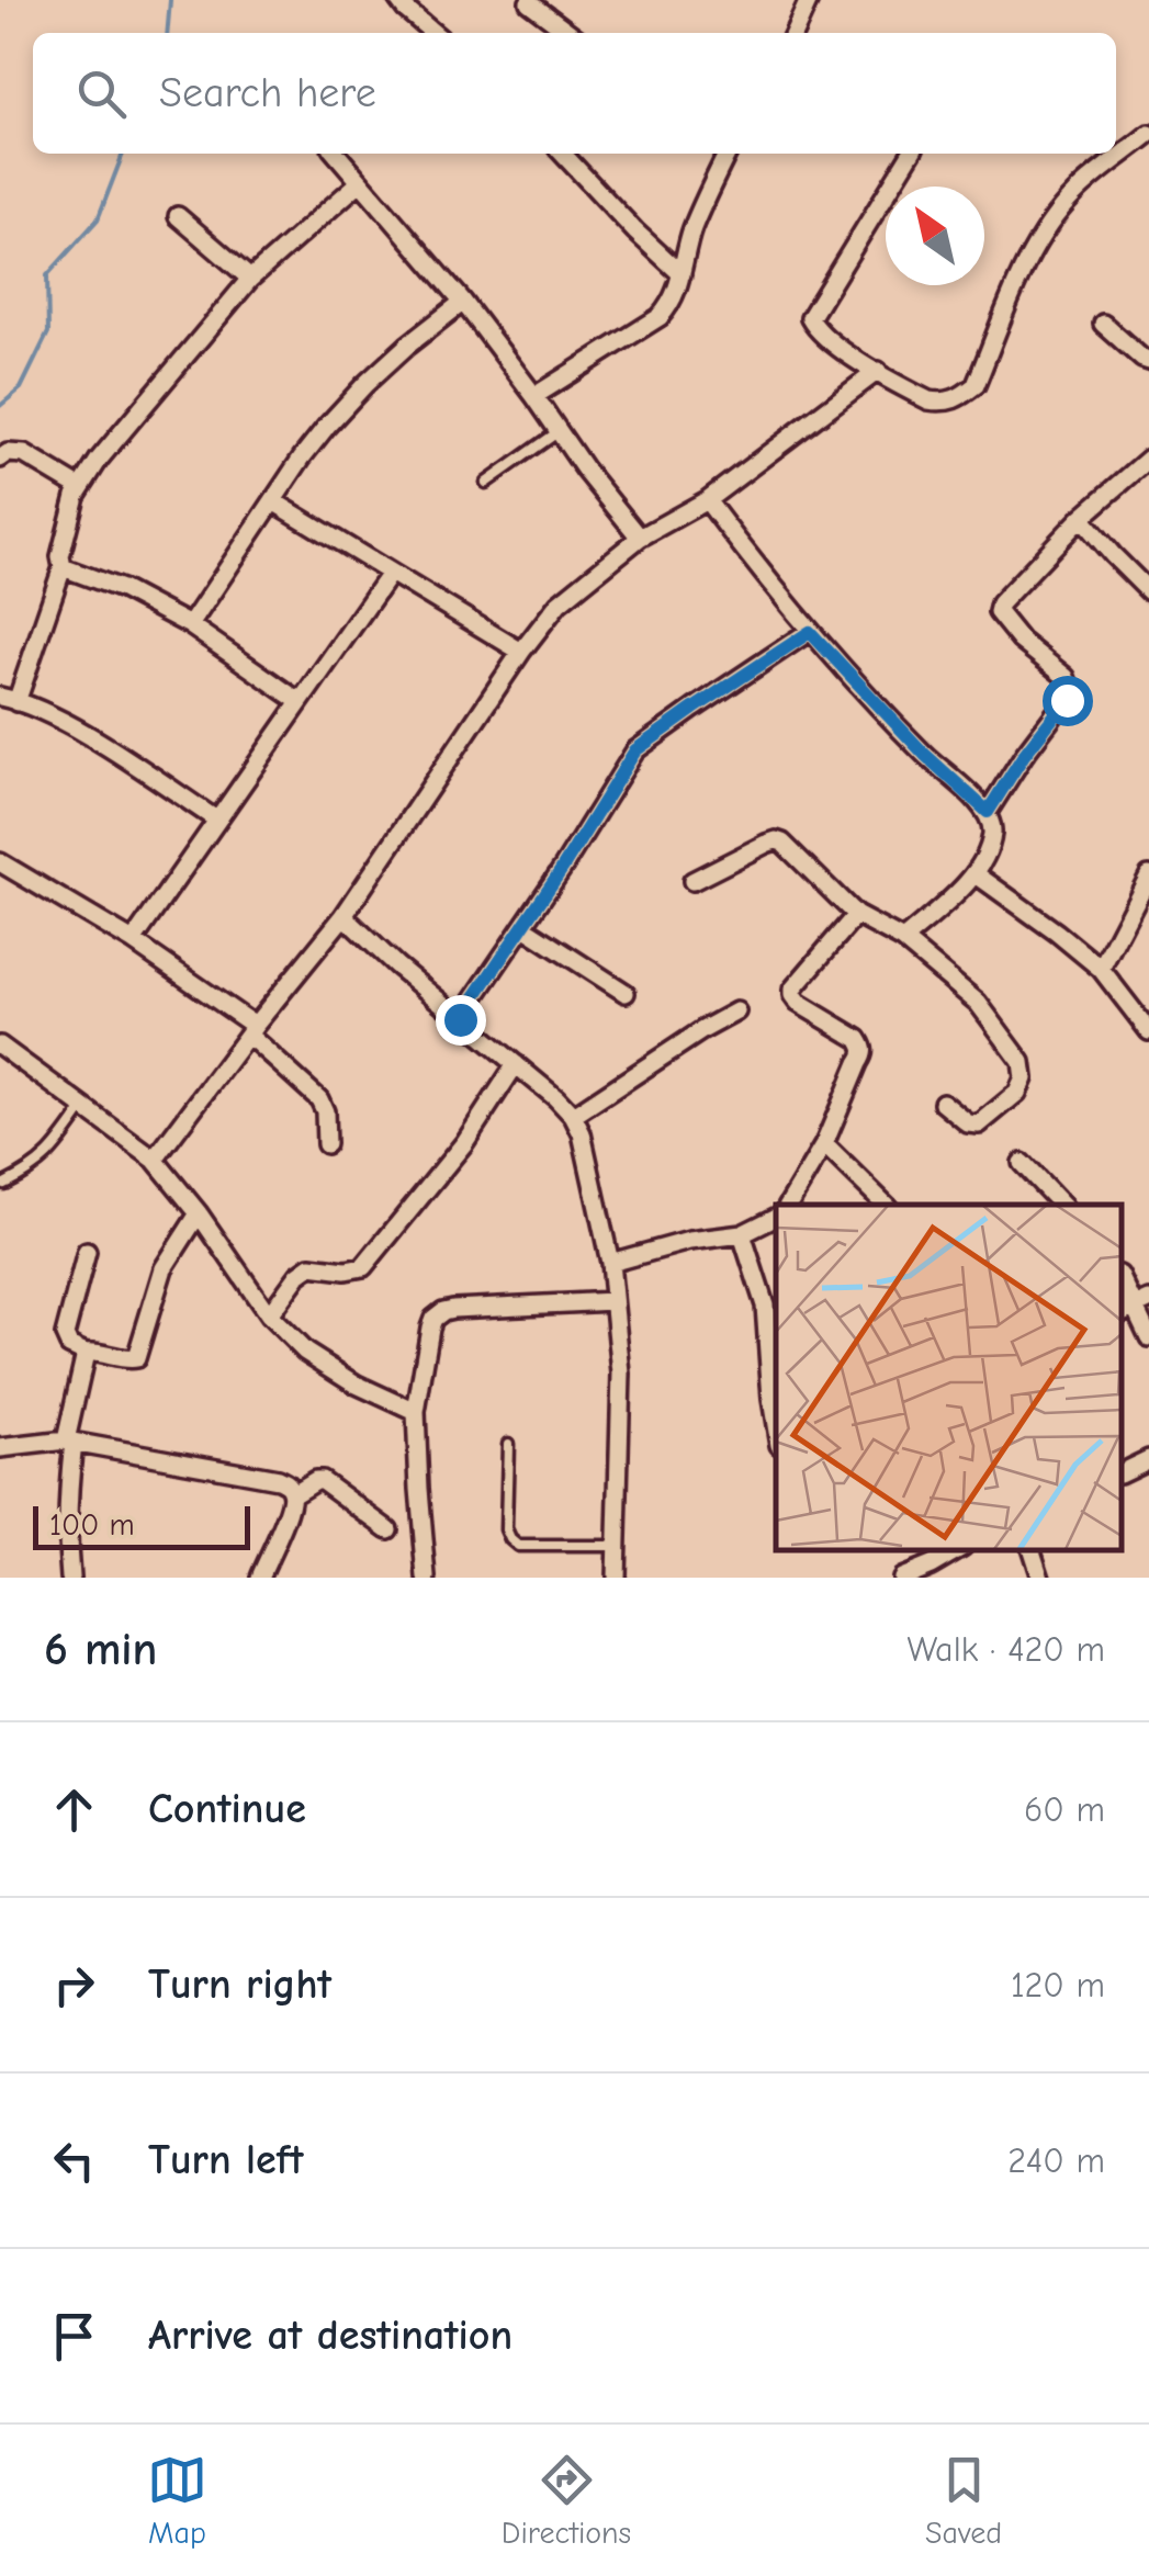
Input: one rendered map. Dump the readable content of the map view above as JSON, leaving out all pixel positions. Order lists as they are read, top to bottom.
{
  "scale_bar": "100 m",
  "north": "top left",
  "page": {
    "search": "Search here",
    "scale": "100 m",
    "heading": ["6 min", "Walk · 420 m"],
    "list": [
      ["Continue", "60 m"],
      ["Turn right", "120 m"],
      ["Turn left", "240 m"],
      "Arrive at destination"
    ],
    "nav": ["Map", "Directions", "Saved"]
  }
}
